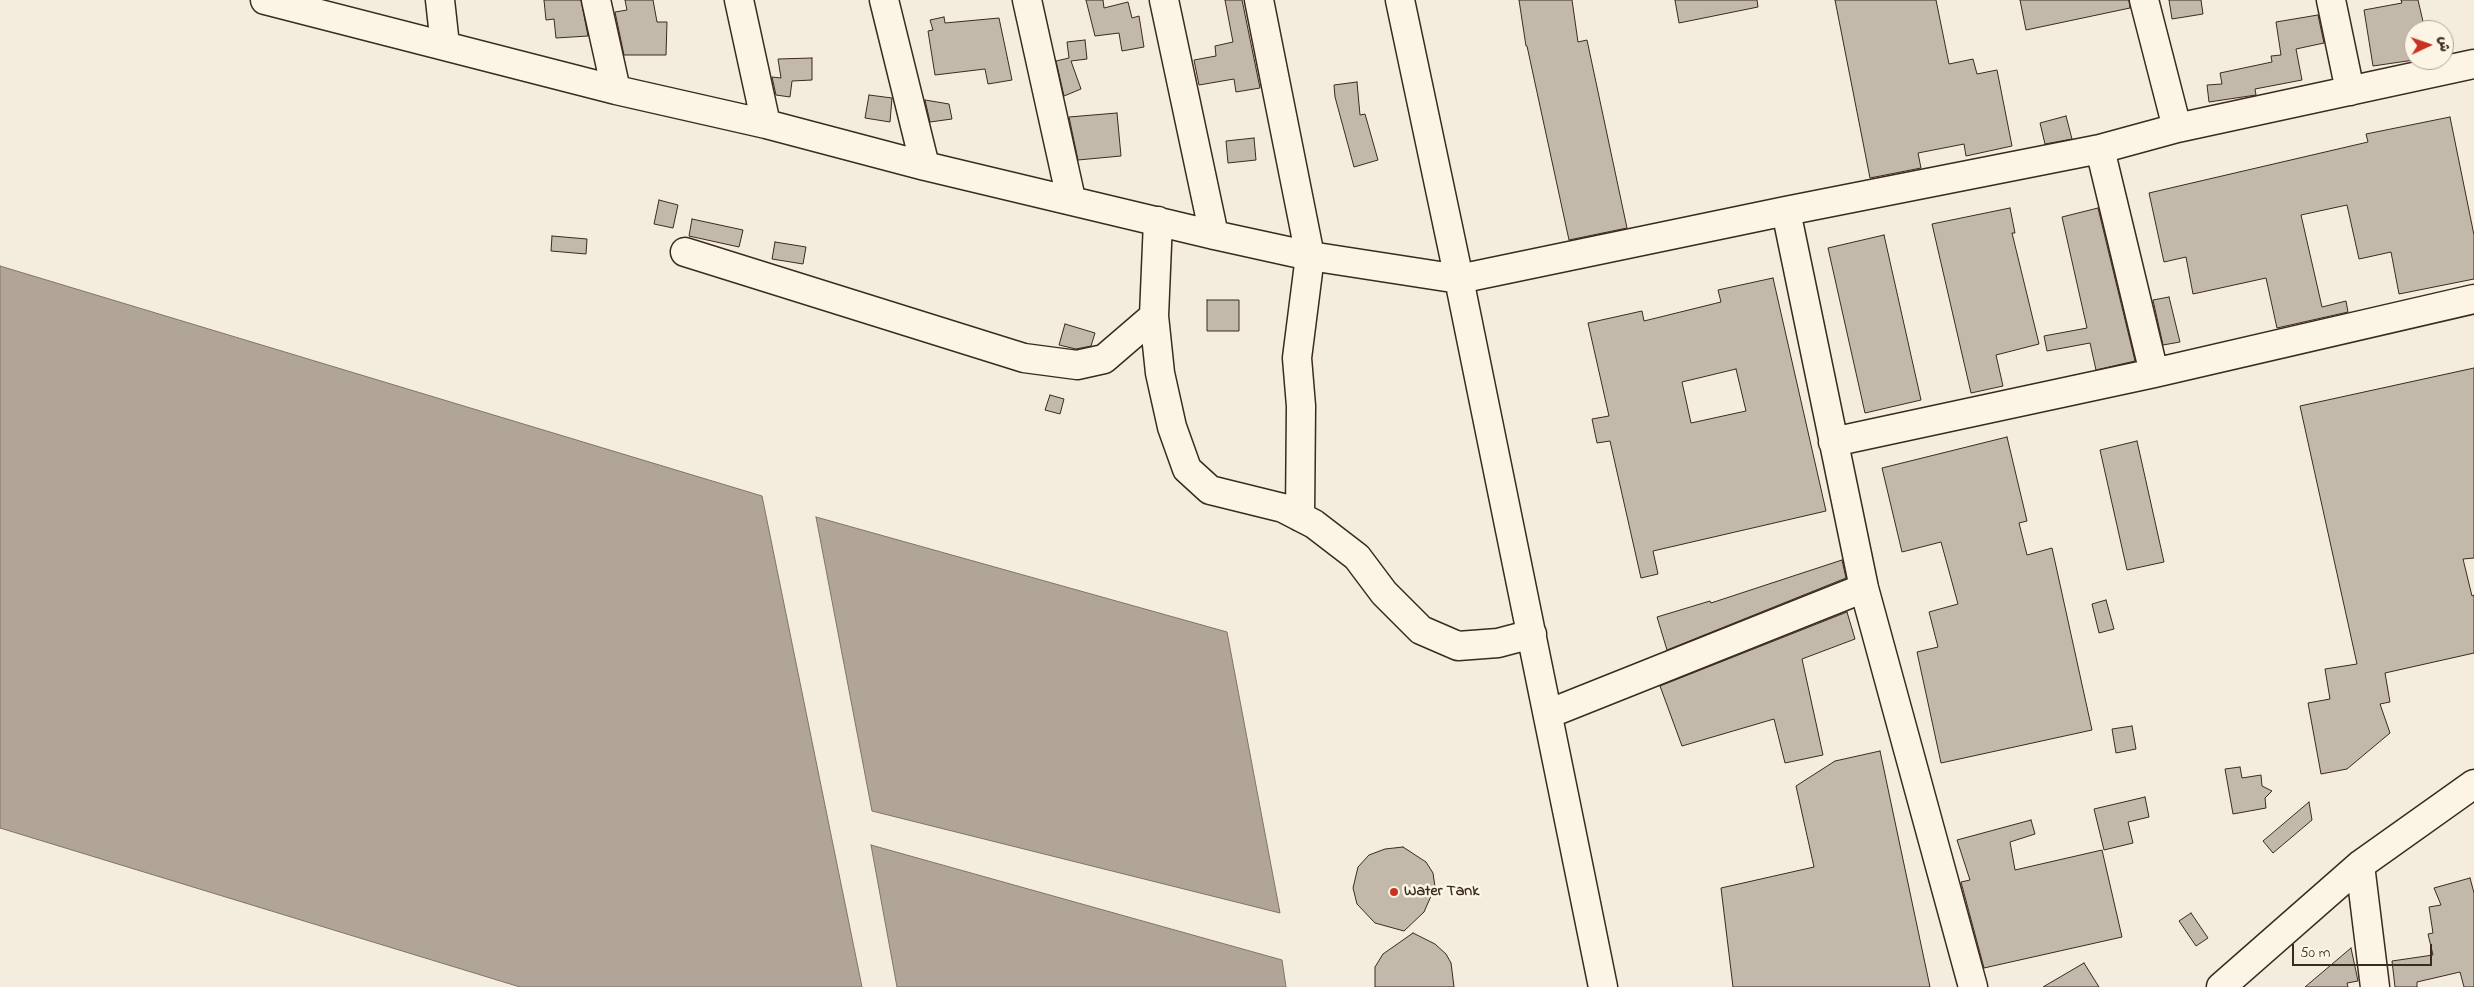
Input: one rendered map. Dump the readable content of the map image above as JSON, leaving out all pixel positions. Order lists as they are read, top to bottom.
{
  "places": ["Water Tank"],
  "scale_bar": "50 m",
  "north": "right"
}
